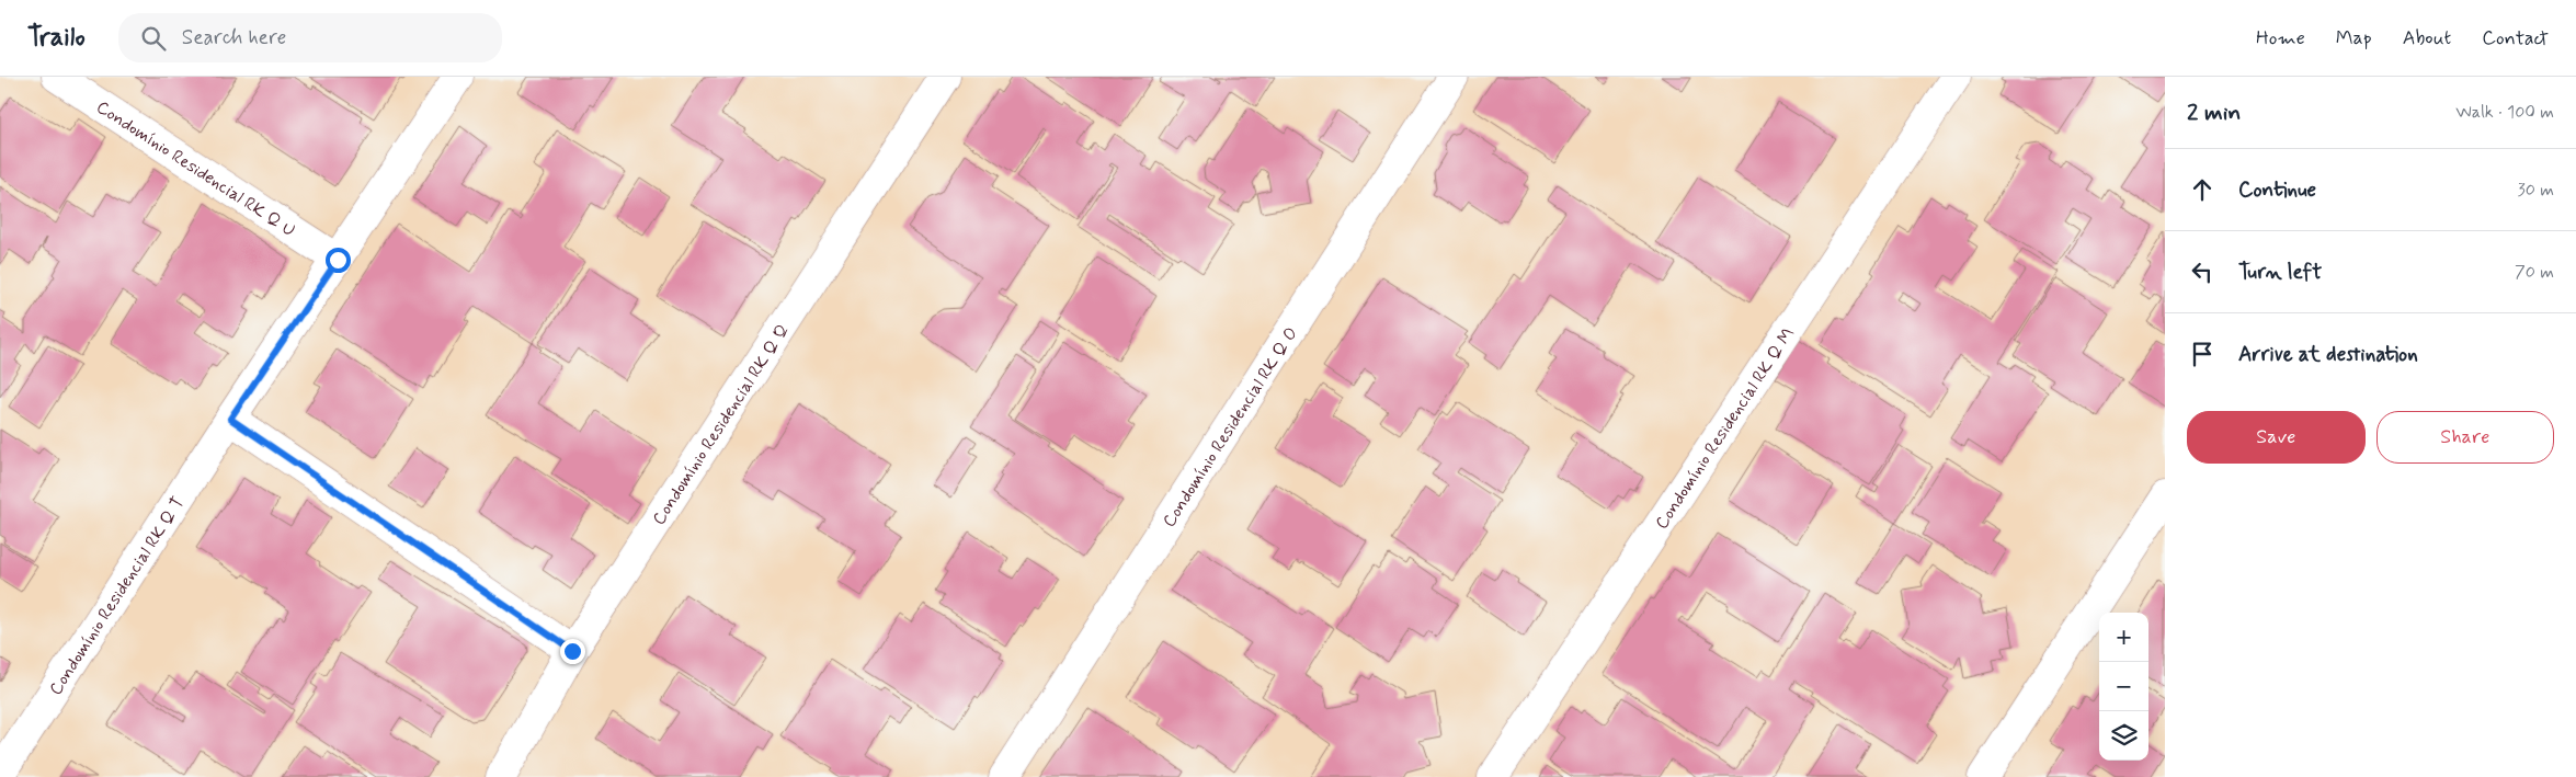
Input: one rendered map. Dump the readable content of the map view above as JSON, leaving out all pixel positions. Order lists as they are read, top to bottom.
{
  "streets": {
    "street": [
      "Condomínio Residencial RK Q U",
      "Condomínio Residencial RK Q Q",
      "Condomínio Residencial RK Q O",
      "Condomínio Residencial RK Q M",
      "Condomínio Residencial RK Q T"
    ]
  },
  "crossings": [
    ["Condomínio Residencial RK Q U", "Condomínio Residencial RK Q T"]
  ],
  "page": {
    "header": "Trailo",
    "search": "Search here",
    "nav": [
      "Home",
      "Map",
      "About",
      "Contact"
    ],
    "heading": ["2 min", "Walk · 100 m"],
    "list": [
      ["Continue", "30 m"],
      ["Turn left", "70 m"],
      "Arrive at destination"
    ],
    "buttons": ["Save", "Share"],
    "map_buttons": ["+", "−"]
  }
}
